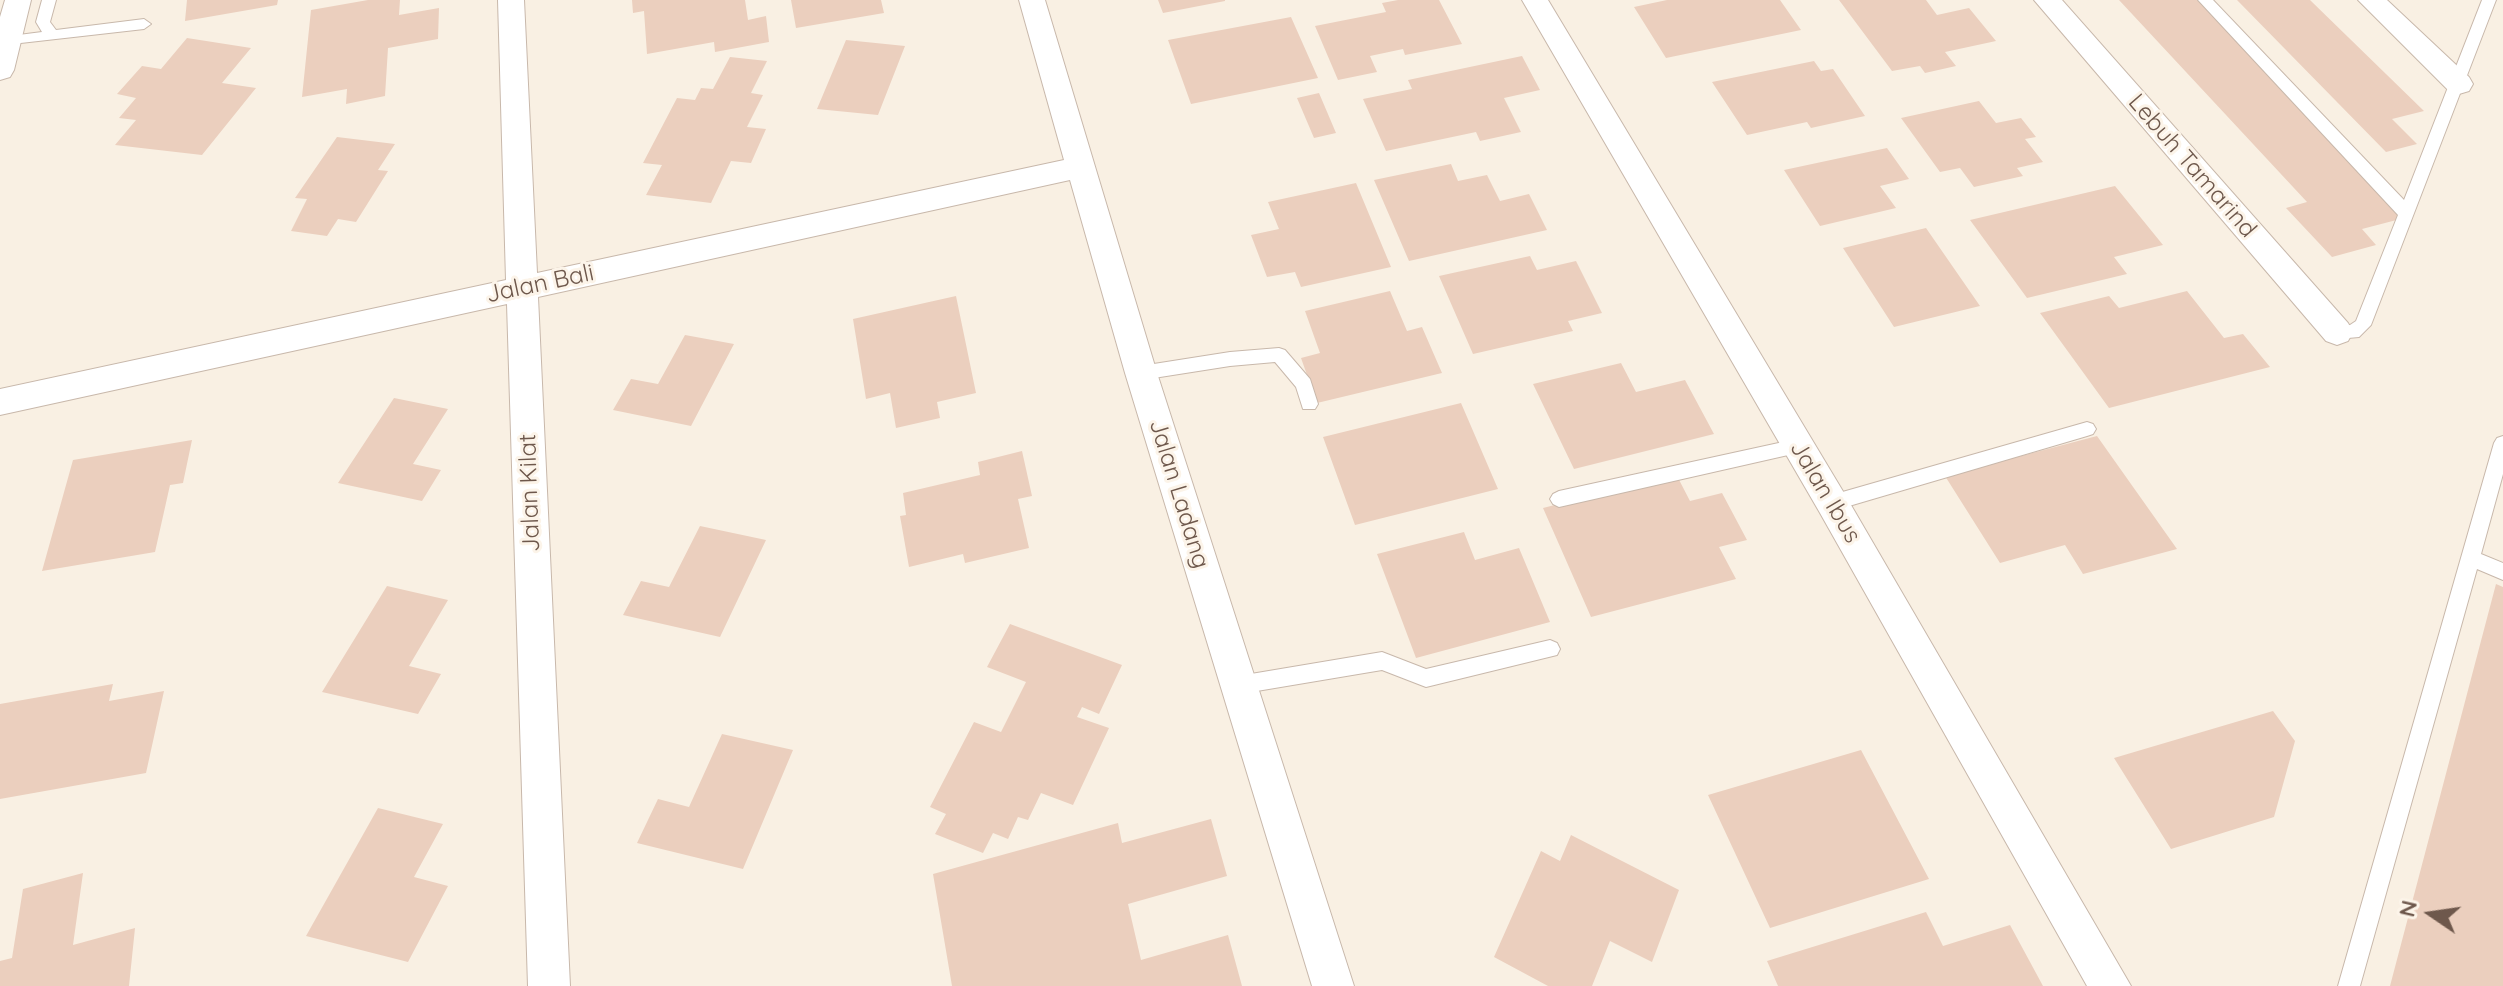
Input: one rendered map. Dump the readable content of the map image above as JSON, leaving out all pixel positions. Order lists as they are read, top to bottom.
{
  "streets": {
    "street": [
      "Lebuh Tamarind",
      "Jalan Bali",
      "Jalan Ibus",
      "Jalan Kilat",
      "Jalan Ladang"
    ]
  },
  "crossings": [
    ["Jalan Bali", "Jalan Kilat"],
    ["Jalan Bali", "Jalan Ladang"]
  ],
  "north": "left"
}
